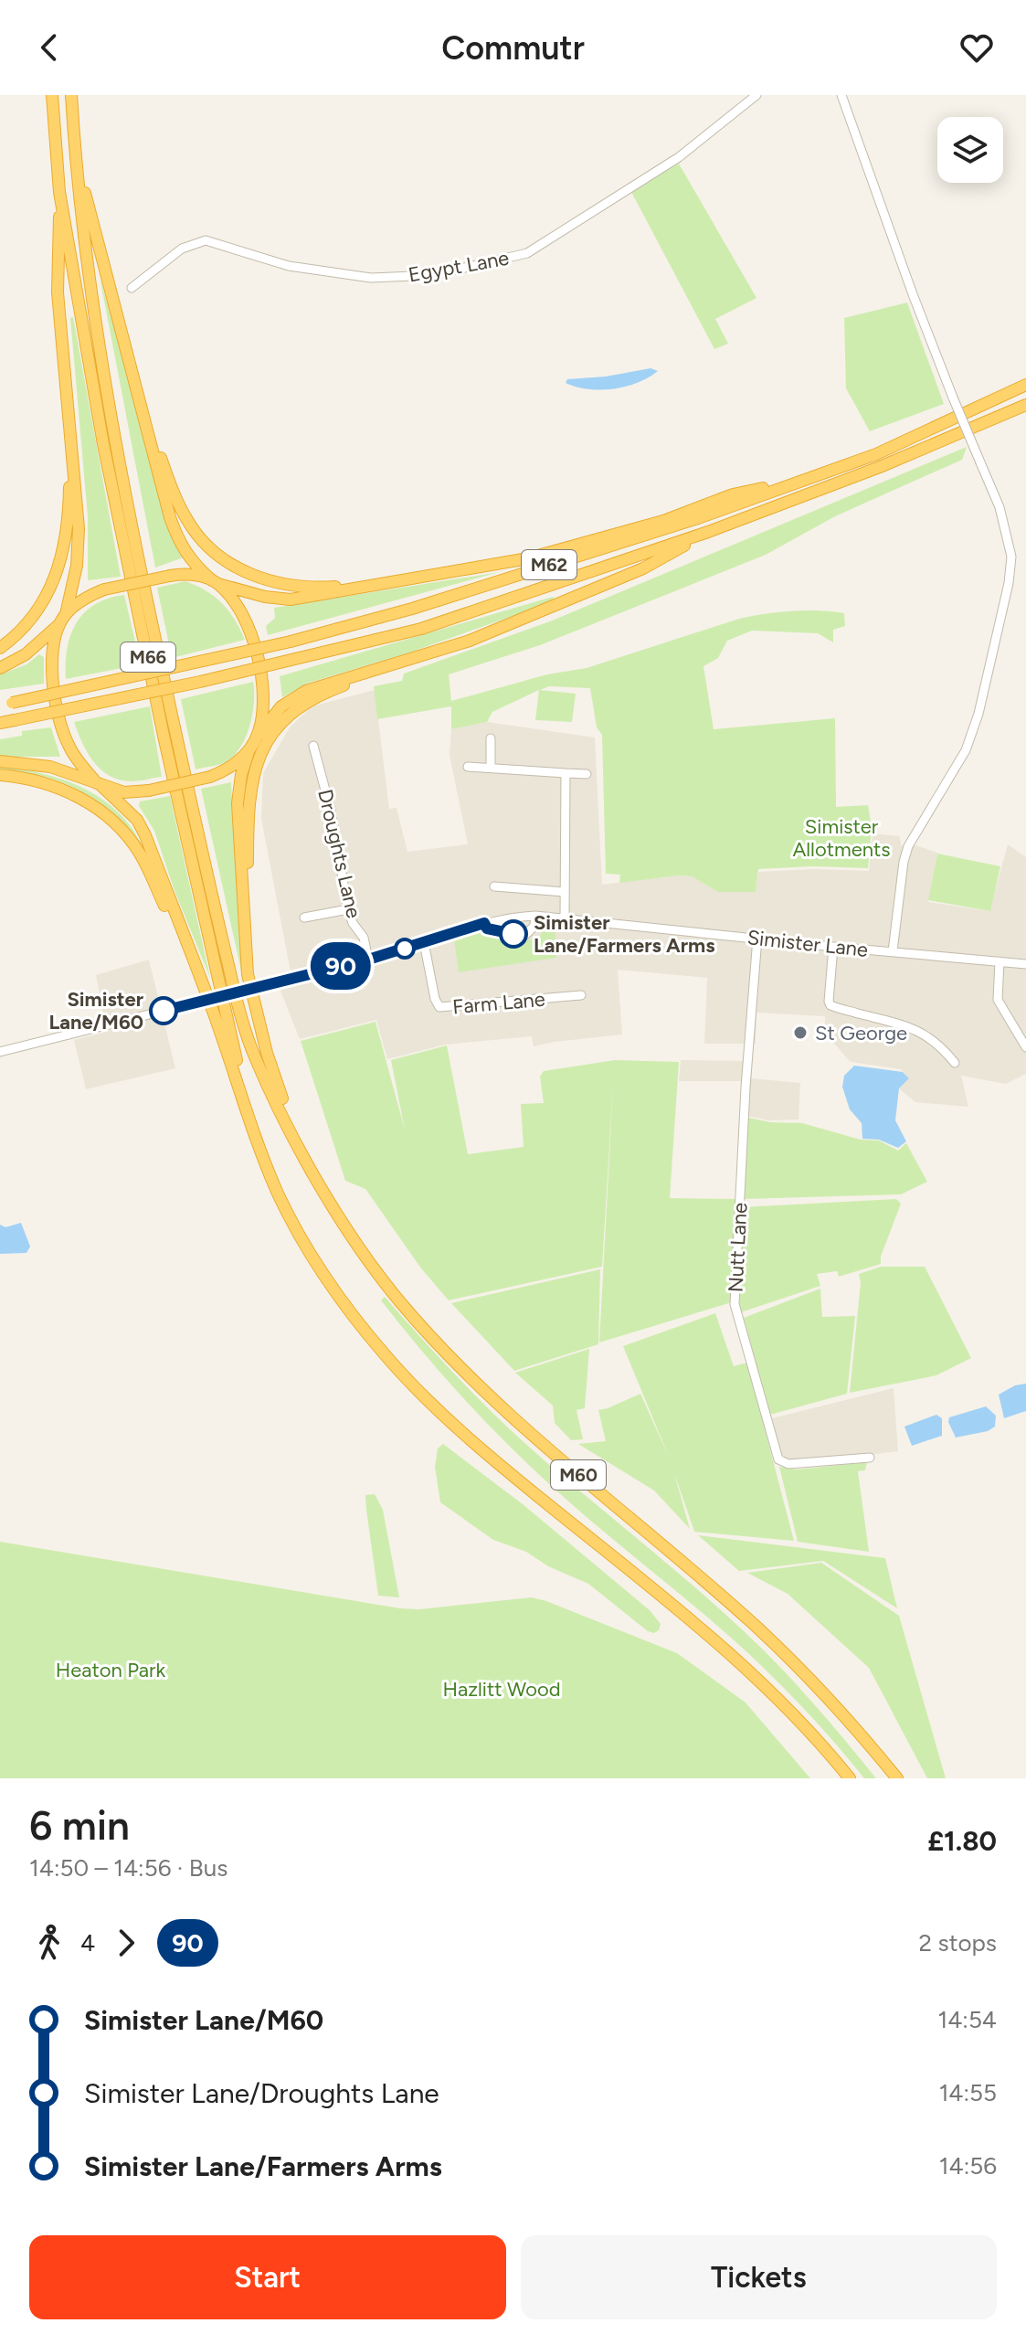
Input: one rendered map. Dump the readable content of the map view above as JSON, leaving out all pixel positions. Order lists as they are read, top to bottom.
{
  "streets": {
    "highway": ["M62", "M66", "M60"],
    "street": [
      "Egypt Lane",
      "Droughts Lane",
      "Simister Lane",
      "Farm Lane",
      "Nutt Lane"
    ]
  },
  "crossings": [
    ["M66", "M60"],
    ["Droughts Lane", "Simister Lane"],
    ["Simister Lane", "Farm Lane"],
    ["Simister Lane", "Nutt Lane"]
  ],
  "parks": ["Simister Allotments", "Heaton Park", "Hazlitt Wood"],
  "places": ["Simister Lane/Farmers Arms", "Simister Lane/M60", "St George"],
  "lines": ["bus line 90"],
  "page": {
    "header": "Commutr",
    "on_map": "90",
    "heading": ["6 min", "14:50 – 14:56 · Bus", "£1.80"],
    "legs": ["4", "90", "2 stops"],
    "list": [
      {
        "name": "Simister Lane/M60",
        "value": "14:54"
      },
      {
        "name": "Simister Lane/Droughts Lane",
        "value": "14:55"
      },
      {
        "name": "Simister Lane/Farmers Arms",
        "value": "14:56"
      }
    ],
    "buttons": ["Start", "Tickets"]
  }
}
